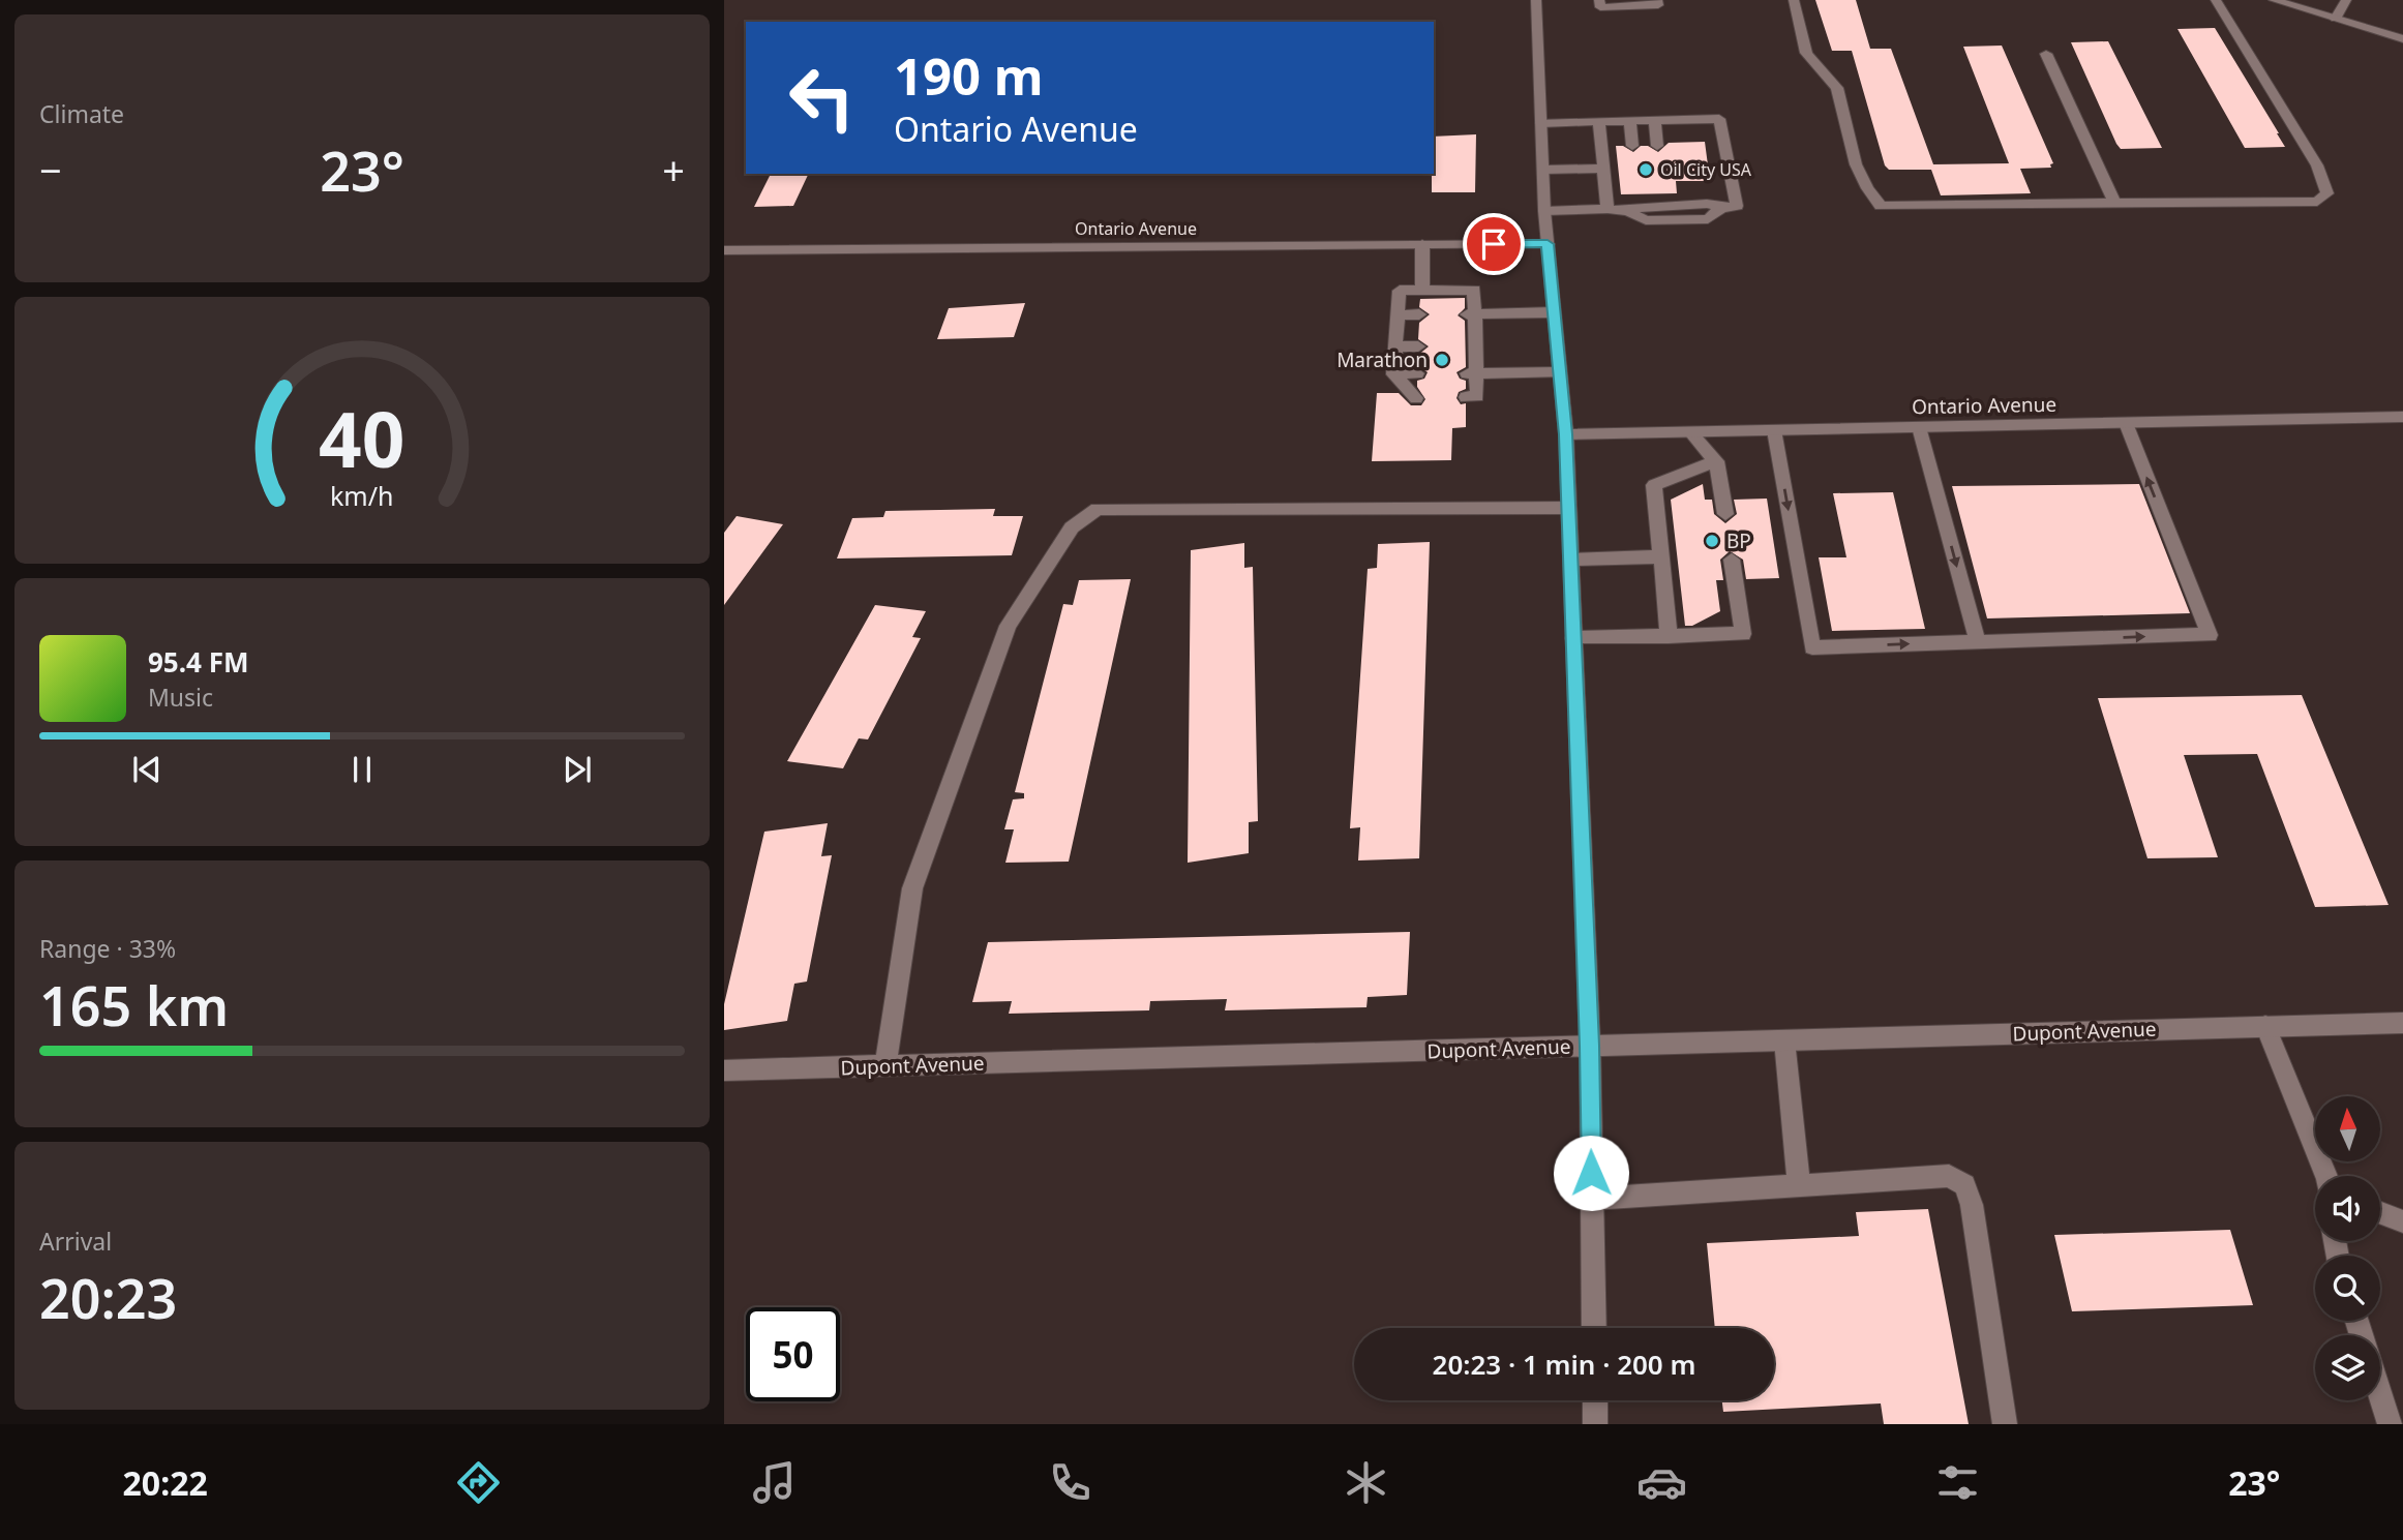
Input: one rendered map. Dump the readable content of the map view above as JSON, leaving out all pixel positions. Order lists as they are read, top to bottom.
{
  "streets": {
    "street": ["Ontario Avenue", "Dupont Avenue"]
  },
  "places": ["Oil City USA", "Marathon", "BP"],
  "north": "top",
  "page": {
    "tile": [
      "Climate",
      ["Range · 33%", "165 km"],
      ["Arrival", "20:23"]
    ],
    "turn": ["190 m", "Ontario Avenue"],
    "heat": ["−", "23°", "+"],
    "song": ["95.4 FM", "Music"],
    "limit": "50",
    "trip": "20:23 · 1 min · 200 m",
    "tabs": ["20:22", "23°"],
    "gauge": ["40", "km/h"]
  }
}
